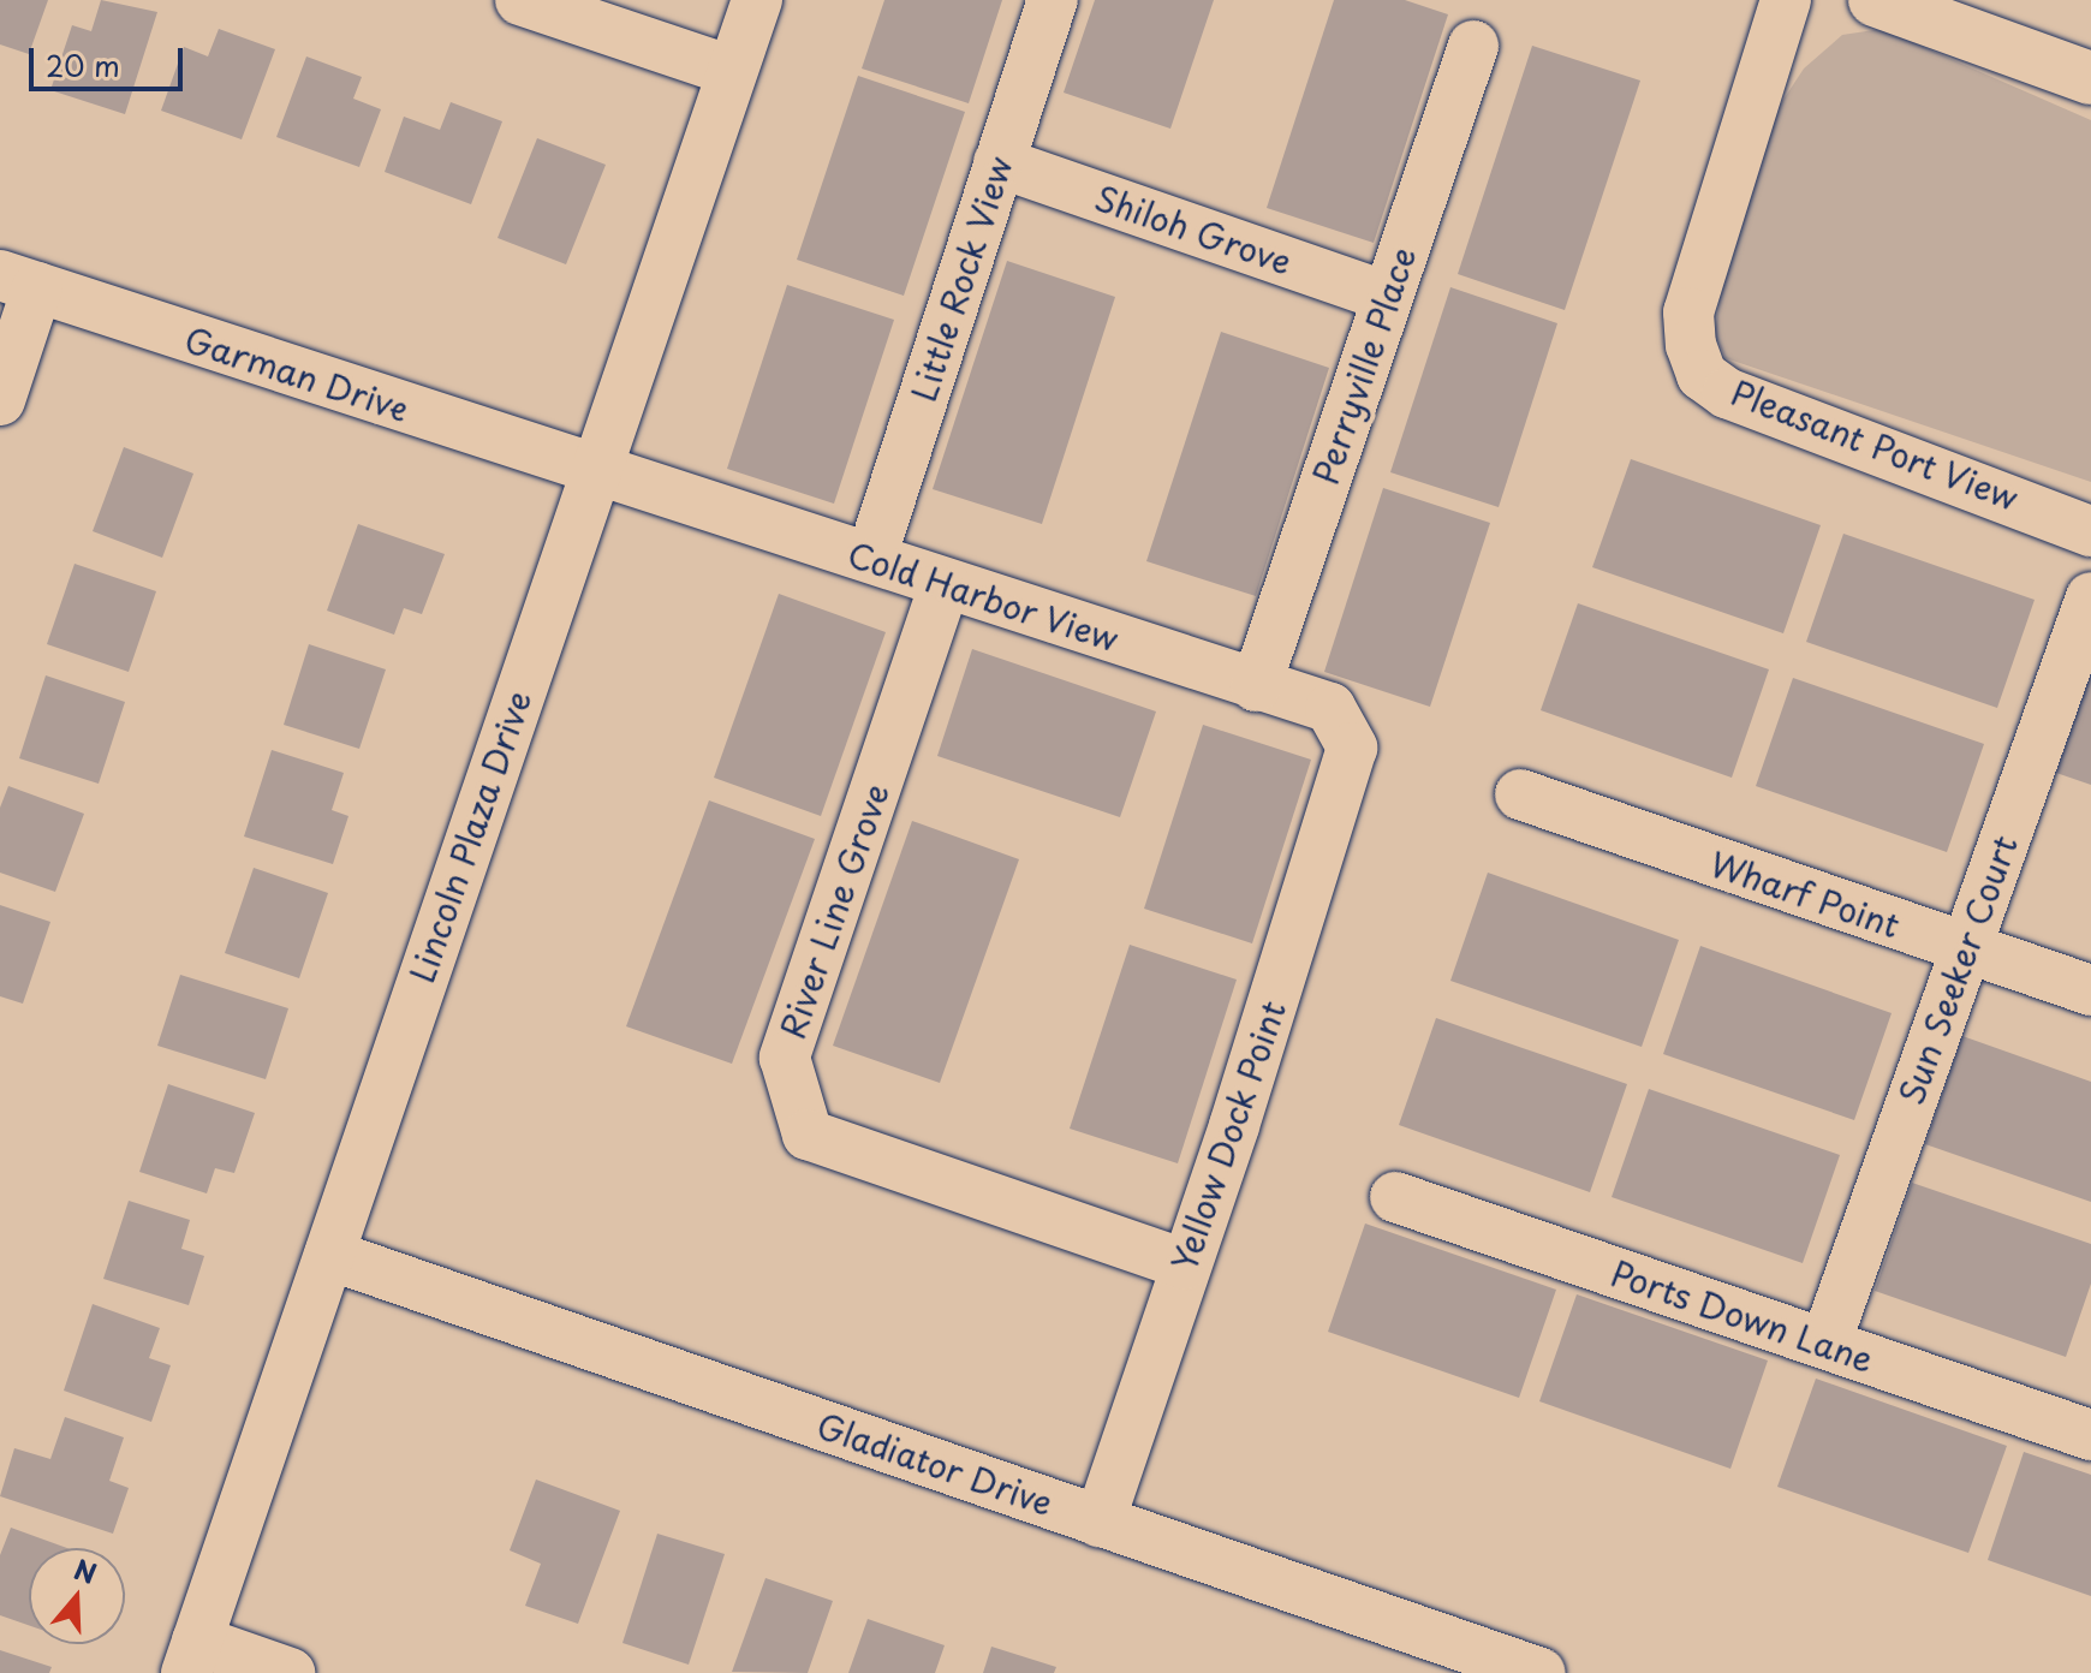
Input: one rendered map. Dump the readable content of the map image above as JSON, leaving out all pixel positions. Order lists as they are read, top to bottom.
{
  "streets": {
    "street": [
      "Shiloh Grove",
      "Little Rock View",
      "Perryville Place",
      "Garman Drive",
      "Pleasant Port View",
      "Cold Harbor View",
      "Lincoln Plaza Drive",
      "Wharf Point",
      "River Line Grove",
      "Sun Seeker Court",
      "Yellow Dock Point",
      "Ports Down Lane",
      "Gladiator Drive"
    ]
  },
  "crossings": [
    ["Shiloh Grove", "Little Rock View"],
    ["Shiloh Grove", "Perryville Place"],
    ["Little Rock View", "Cold Harbor View"],
    ["Perryville Place", "Cold Harbor View"],
    ["Garman Drive", "Cold Harbor View"],
    ["Garman Drive", "Lincoln Plaza Drive"],
    ["Cold Harbor View", "Lincoln Plaza Drive"],
    ["Cold Harbor View", "River Line Grove"],
    ["Cold Harbor View", "Yellow Dock Point"],
    ["Lincoln Plaza Drive", "Gladiator Drive"],
    ["Wharf Point", "Sun Seeker Court"],
    ["River Line Grove", "Yellow Dock Point"],
    ["Sun Seeker Court", "Ports Down Lane"],
    ["Yellow Dock Point", "Gladiator Drive"]
  ],
  "scale_bar": "20 m",
  "north": "top"
}
